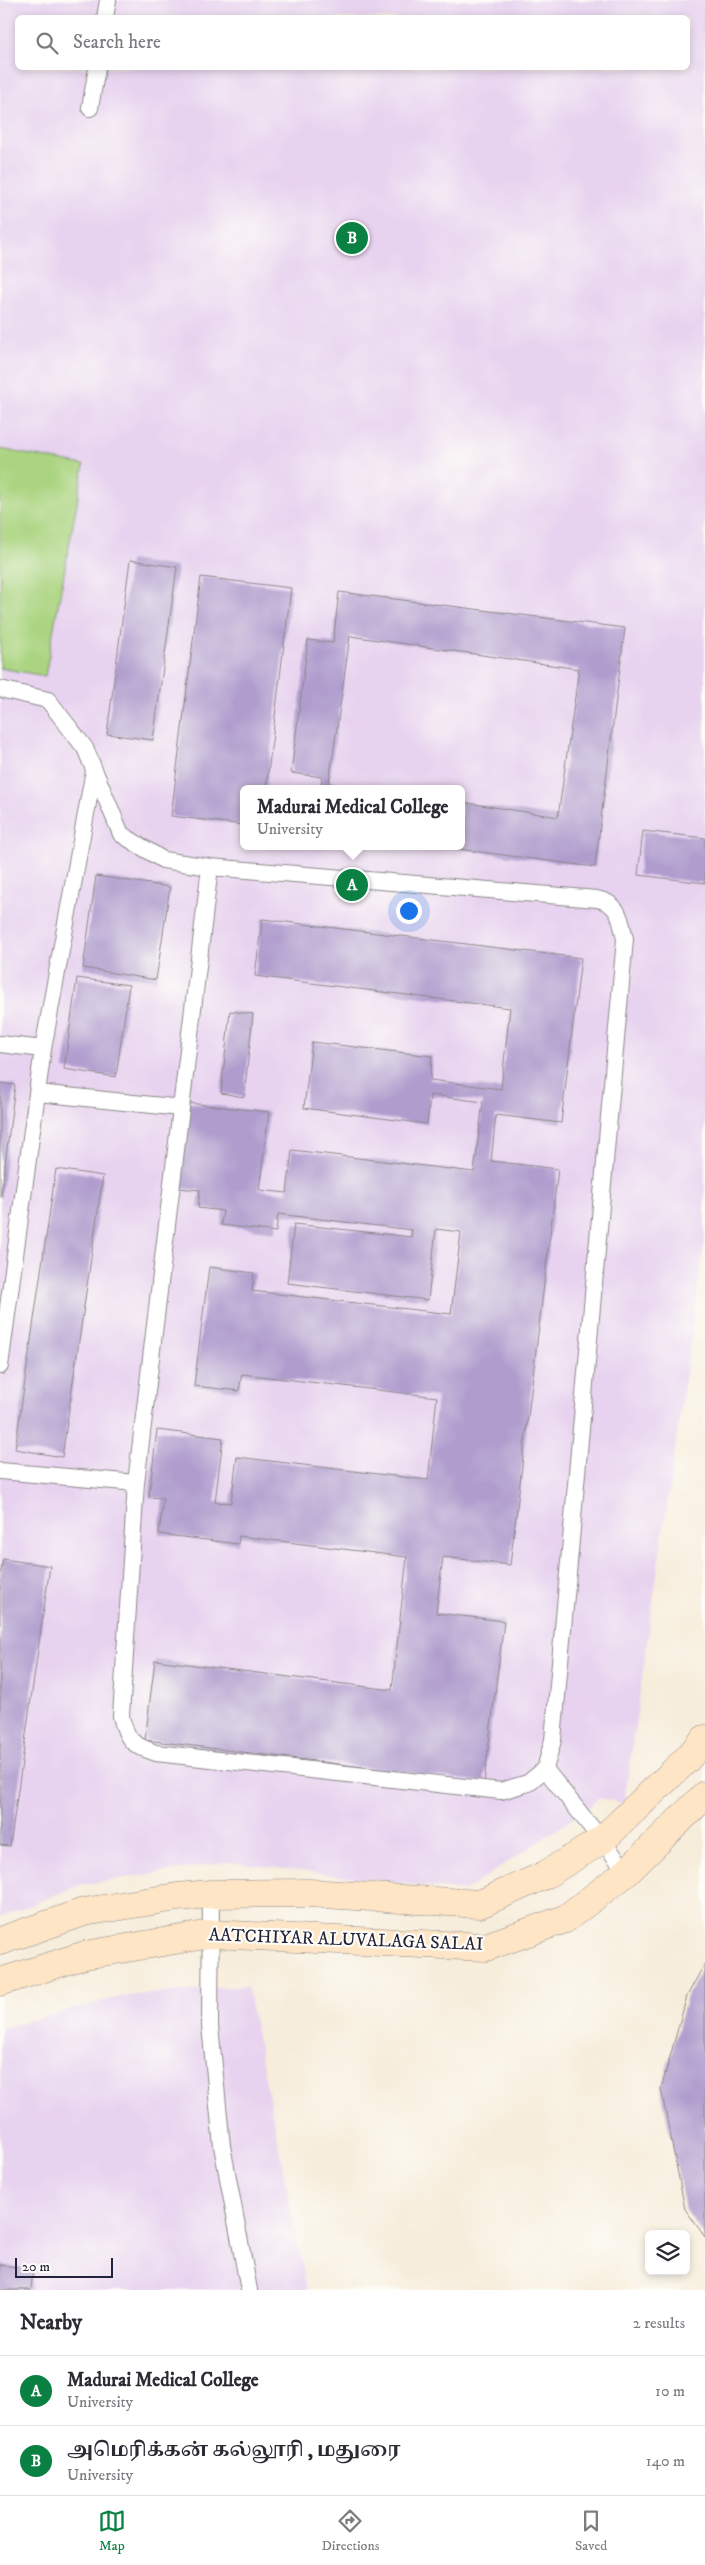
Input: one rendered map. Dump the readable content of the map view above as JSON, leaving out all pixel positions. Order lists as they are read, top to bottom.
{
  "streets": {
    "street": ["AATCHIYAR ALUVALAGA SALAI"]
  },
  "scale_bar": "20 m",
  "page": {
    "search": "Search here",
    "pins": ["B", "A"],
    "popup": ["Madurai Medical College", "University"],
    "scale": "20 m",
    "heading": ["Nearby", "2 results"],
    "list": [
      {
        "mark": "A",
        "name": "Madurai Medical College",
        "note": "University",
        "value": "10 m"
      },
      {
        "mark": "B",
        "name": "அமெரிக்கன் கல்லூரி , மதுரை",
        "note": "University",
        "value": "140 m"
      }
    ],
    "nav": ["Map", "Directions", "Saved"]
  }
}
